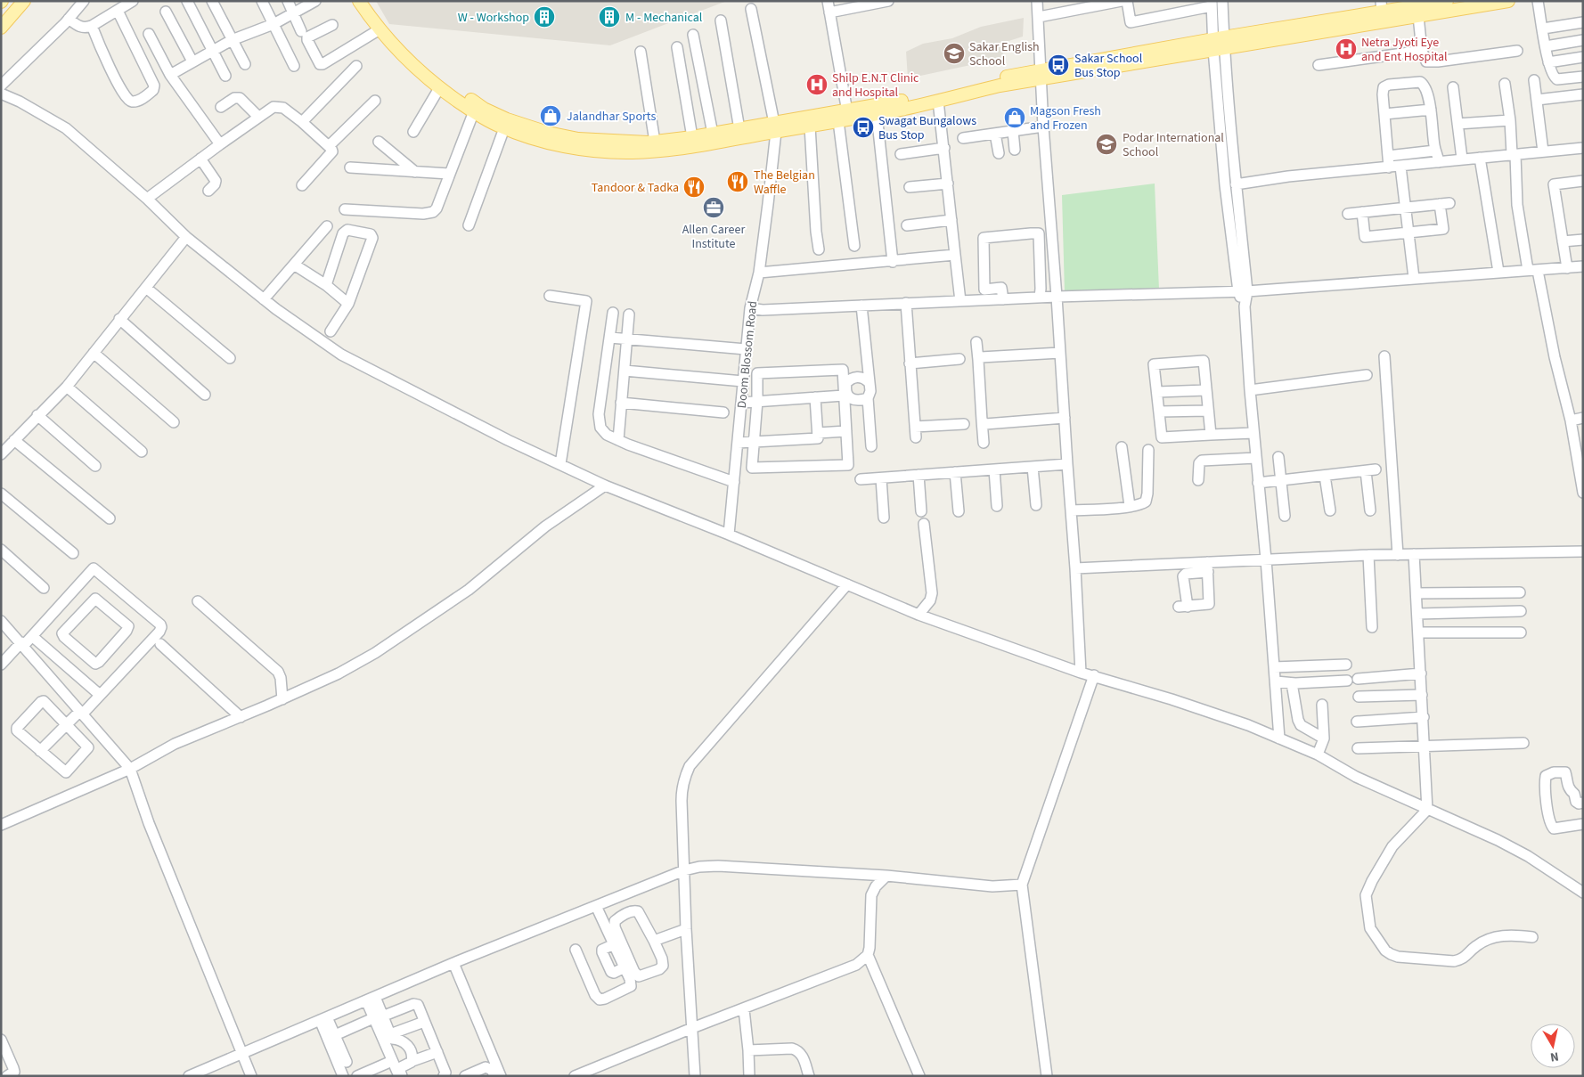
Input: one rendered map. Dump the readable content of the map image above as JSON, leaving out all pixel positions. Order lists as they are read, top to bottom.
{
  "streets": {
    "street": ["Doom Blossom Road"]
  },
  "places": {
    "building": ["W - Workshop", "M - Mechanical"],
    "hospital": ["Netra Jyoti Eye and Ent Hospital", "Shilp E.N.T Clinic and Hospital"],
    "school or university": ["Sakar English School", "Podar International School"],
    "bus stop": ["Sakar School Bus Stop", "Swagat Bungalows Bus Stop"],
    "shop": ["Jalandhar Sports", "Magson Fresh and Frozen"],
    "restaurant": ["The Belgian Waffle", "Tandoor & Tadka"],
    "office": ["Allen Career Institute"]
  },
  "north": "bottom"
}
